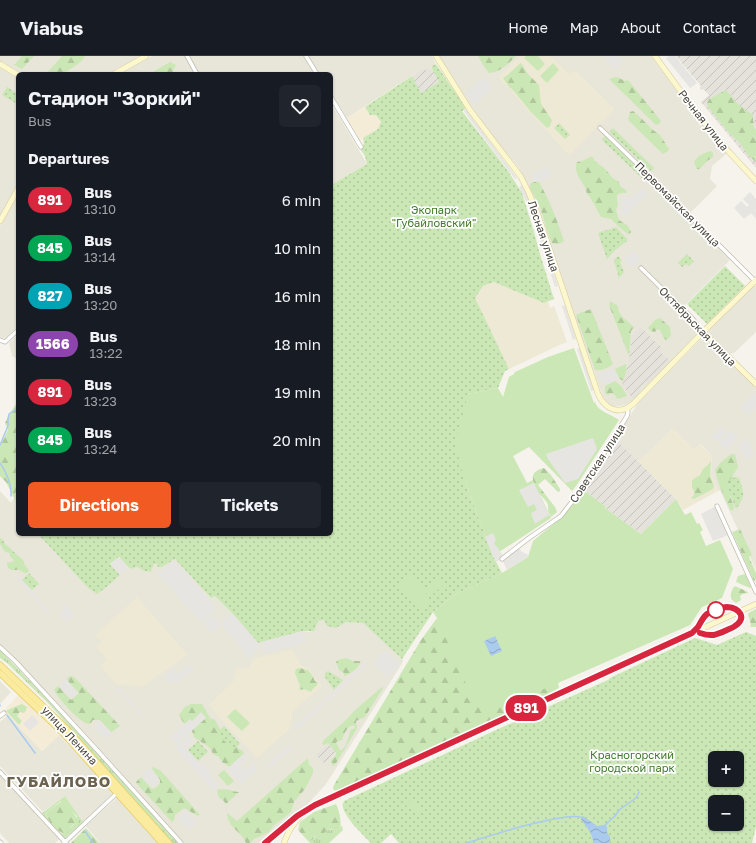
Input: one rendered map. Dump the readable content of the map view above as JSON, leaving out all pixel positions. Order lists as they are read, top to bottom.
{
  "streets": {
    "main road": ["улица Ленина"],
    "street": [
      "Речная улица",
      "Первомайская улица",
      "Лесная улица",
      "Октябрьская улица",
      "Советская улица"
    ]
  },
  "crossings": [
    ["Лесная улица", "Советская улица"]
  ],
  "districts": ["ГУБАЙЛОВО"],
  "parks": ["Экопарк \"Губайловский\"", "Красногорский городской парк"],
  "lines": ["bus line 891"],
  "page": {
    "header": "Viabus",
    "nav": [
      "Home",
      "Map",
      "About",
      "Contact"
    ],
    "on_map": "891",
    "heading": [
      ["Стадион \"Зоркий\"", "Bus"],
      "Departures"
    ],
    "list": [
      {
        "mark": "891",
        "name": "Bus",
        "note": "13:10",
        "value": "6 min"
      },
      {
        "mark": "845",
        "name": "Bus",
        "note": "13:14",
        "value": "10 min"
      },
      {
        "mark": "827",
        "name": "Bus",
        "note": "13:20",
        "value": "16 min"
      },
      {
        "mark": "1566",
        "name": "Bus",
        "note": "13:22",
        "value": "18 min"
      },
      {
        "mark": "891",
        "name": "Bus",
        "note": "13:23",
        "value": "19 min"
      },
      {
        "mark": "845",
        "name": "Bus",
        "note": "13:24",
        "value": "20 min"
      }
    ],
    "buttons": ["Directions", "Tickets"],
    "map_buttons": ["+", "−"]
  }
}
